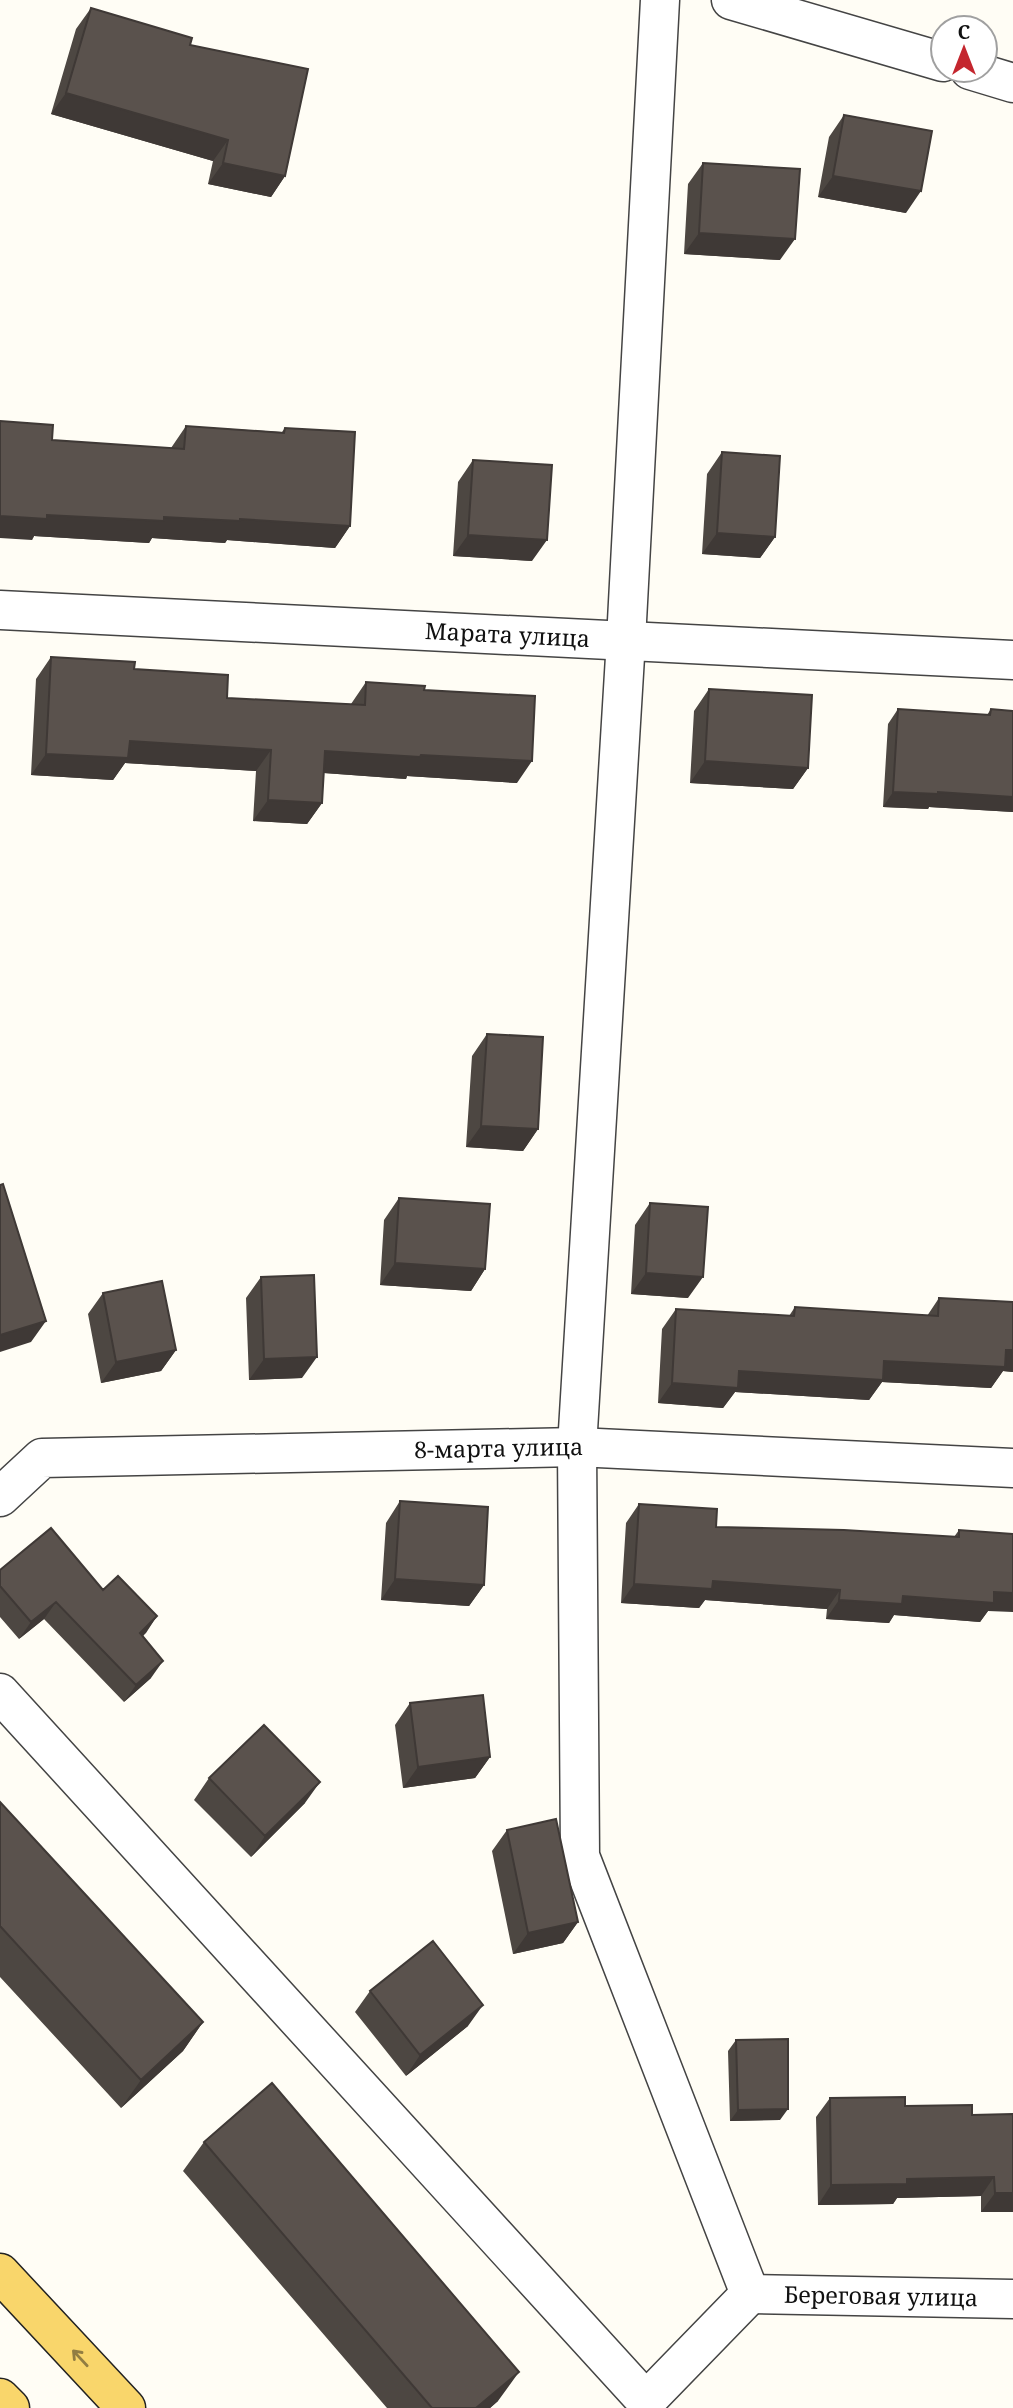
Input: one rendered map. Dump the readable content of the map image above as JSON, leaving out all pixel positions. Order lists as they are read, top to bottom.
{
  "streets": {
    "street": ["Марата улица", "8-марта улица", "Береговая улица"]
  },
  "north": "top"
}
